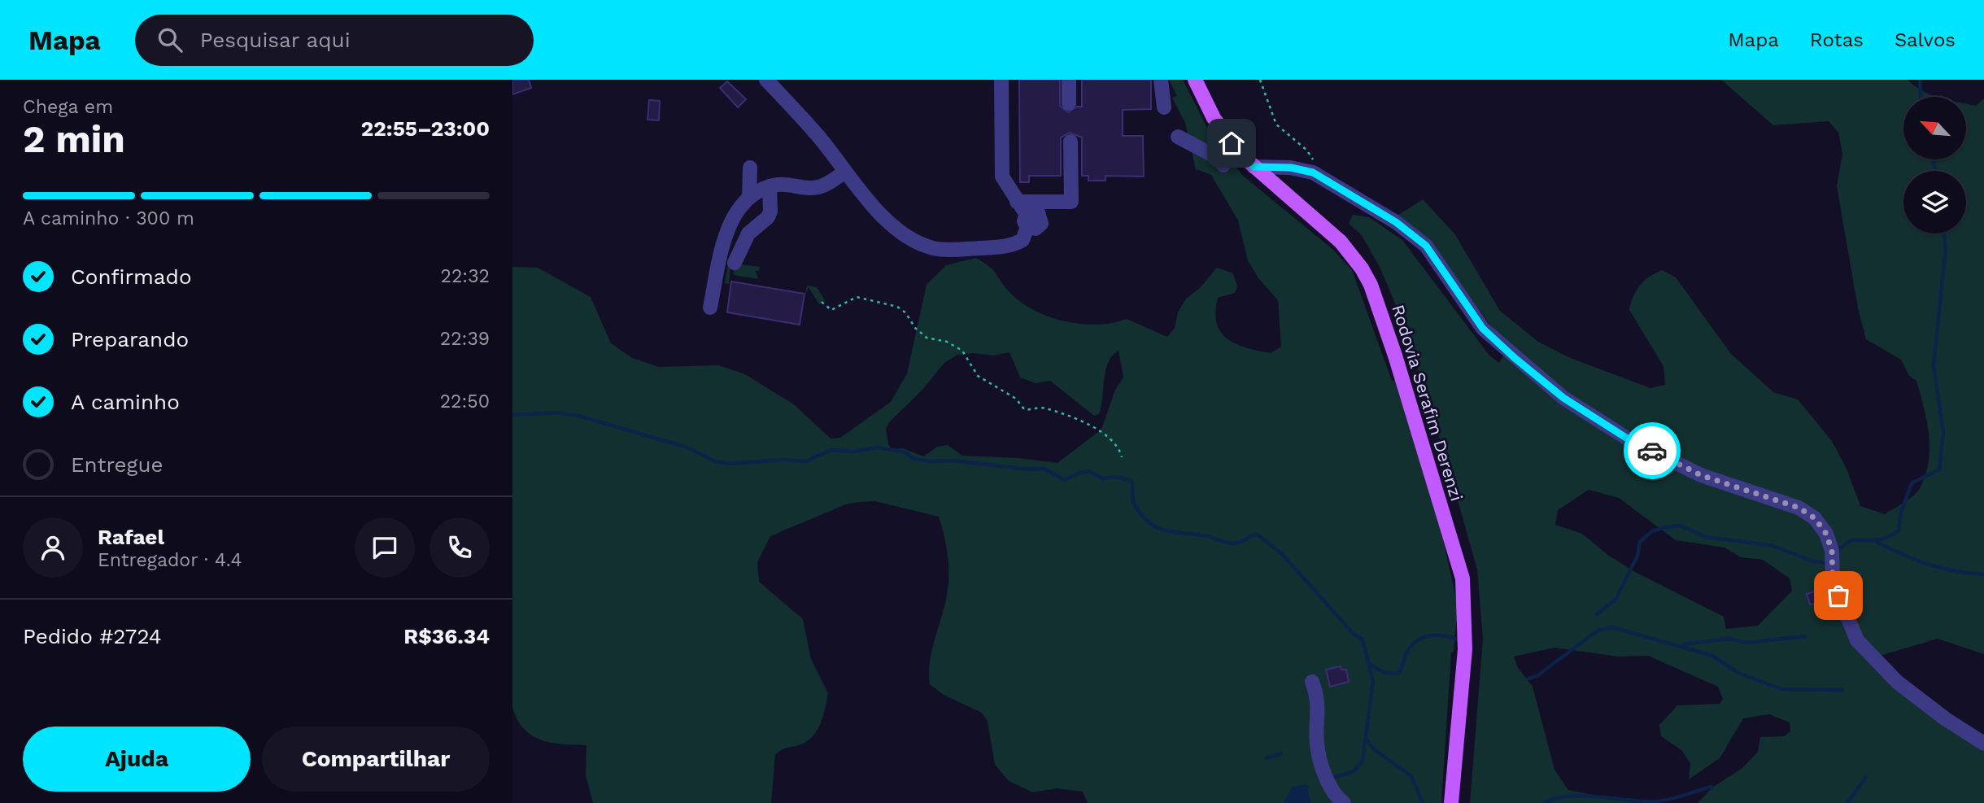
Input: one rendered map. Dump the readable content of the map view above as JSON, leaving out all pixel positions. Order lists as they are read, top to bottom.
{
  "streets": {
    "main road": ["Rodovia Serafim Derenzi"]
  },
  "north": "top left",
  "page": {
    "header": "Mapa",
    "search": "Pesquisar aqui",
    "nav": ["Mapa", "Rotas", "Salvos"],
    "heading": ["2 min", "Chega em", "22:55–23:00"],
    "panel": [
      "Rafael",
      "Entregador · 4.4",
      "Pedido #2724",
      "R$36.34"
    ],
    "bar": "A caminho · 300 m",
    "list": [
      ["Confirmado", "22:32"],
      ["Preparando", "22:39"],
      ["A caminho", "22:50"],
      "Entregue"
    ],
    "buttons": ["Ajuda", "Compartilhar"]
  }
}
